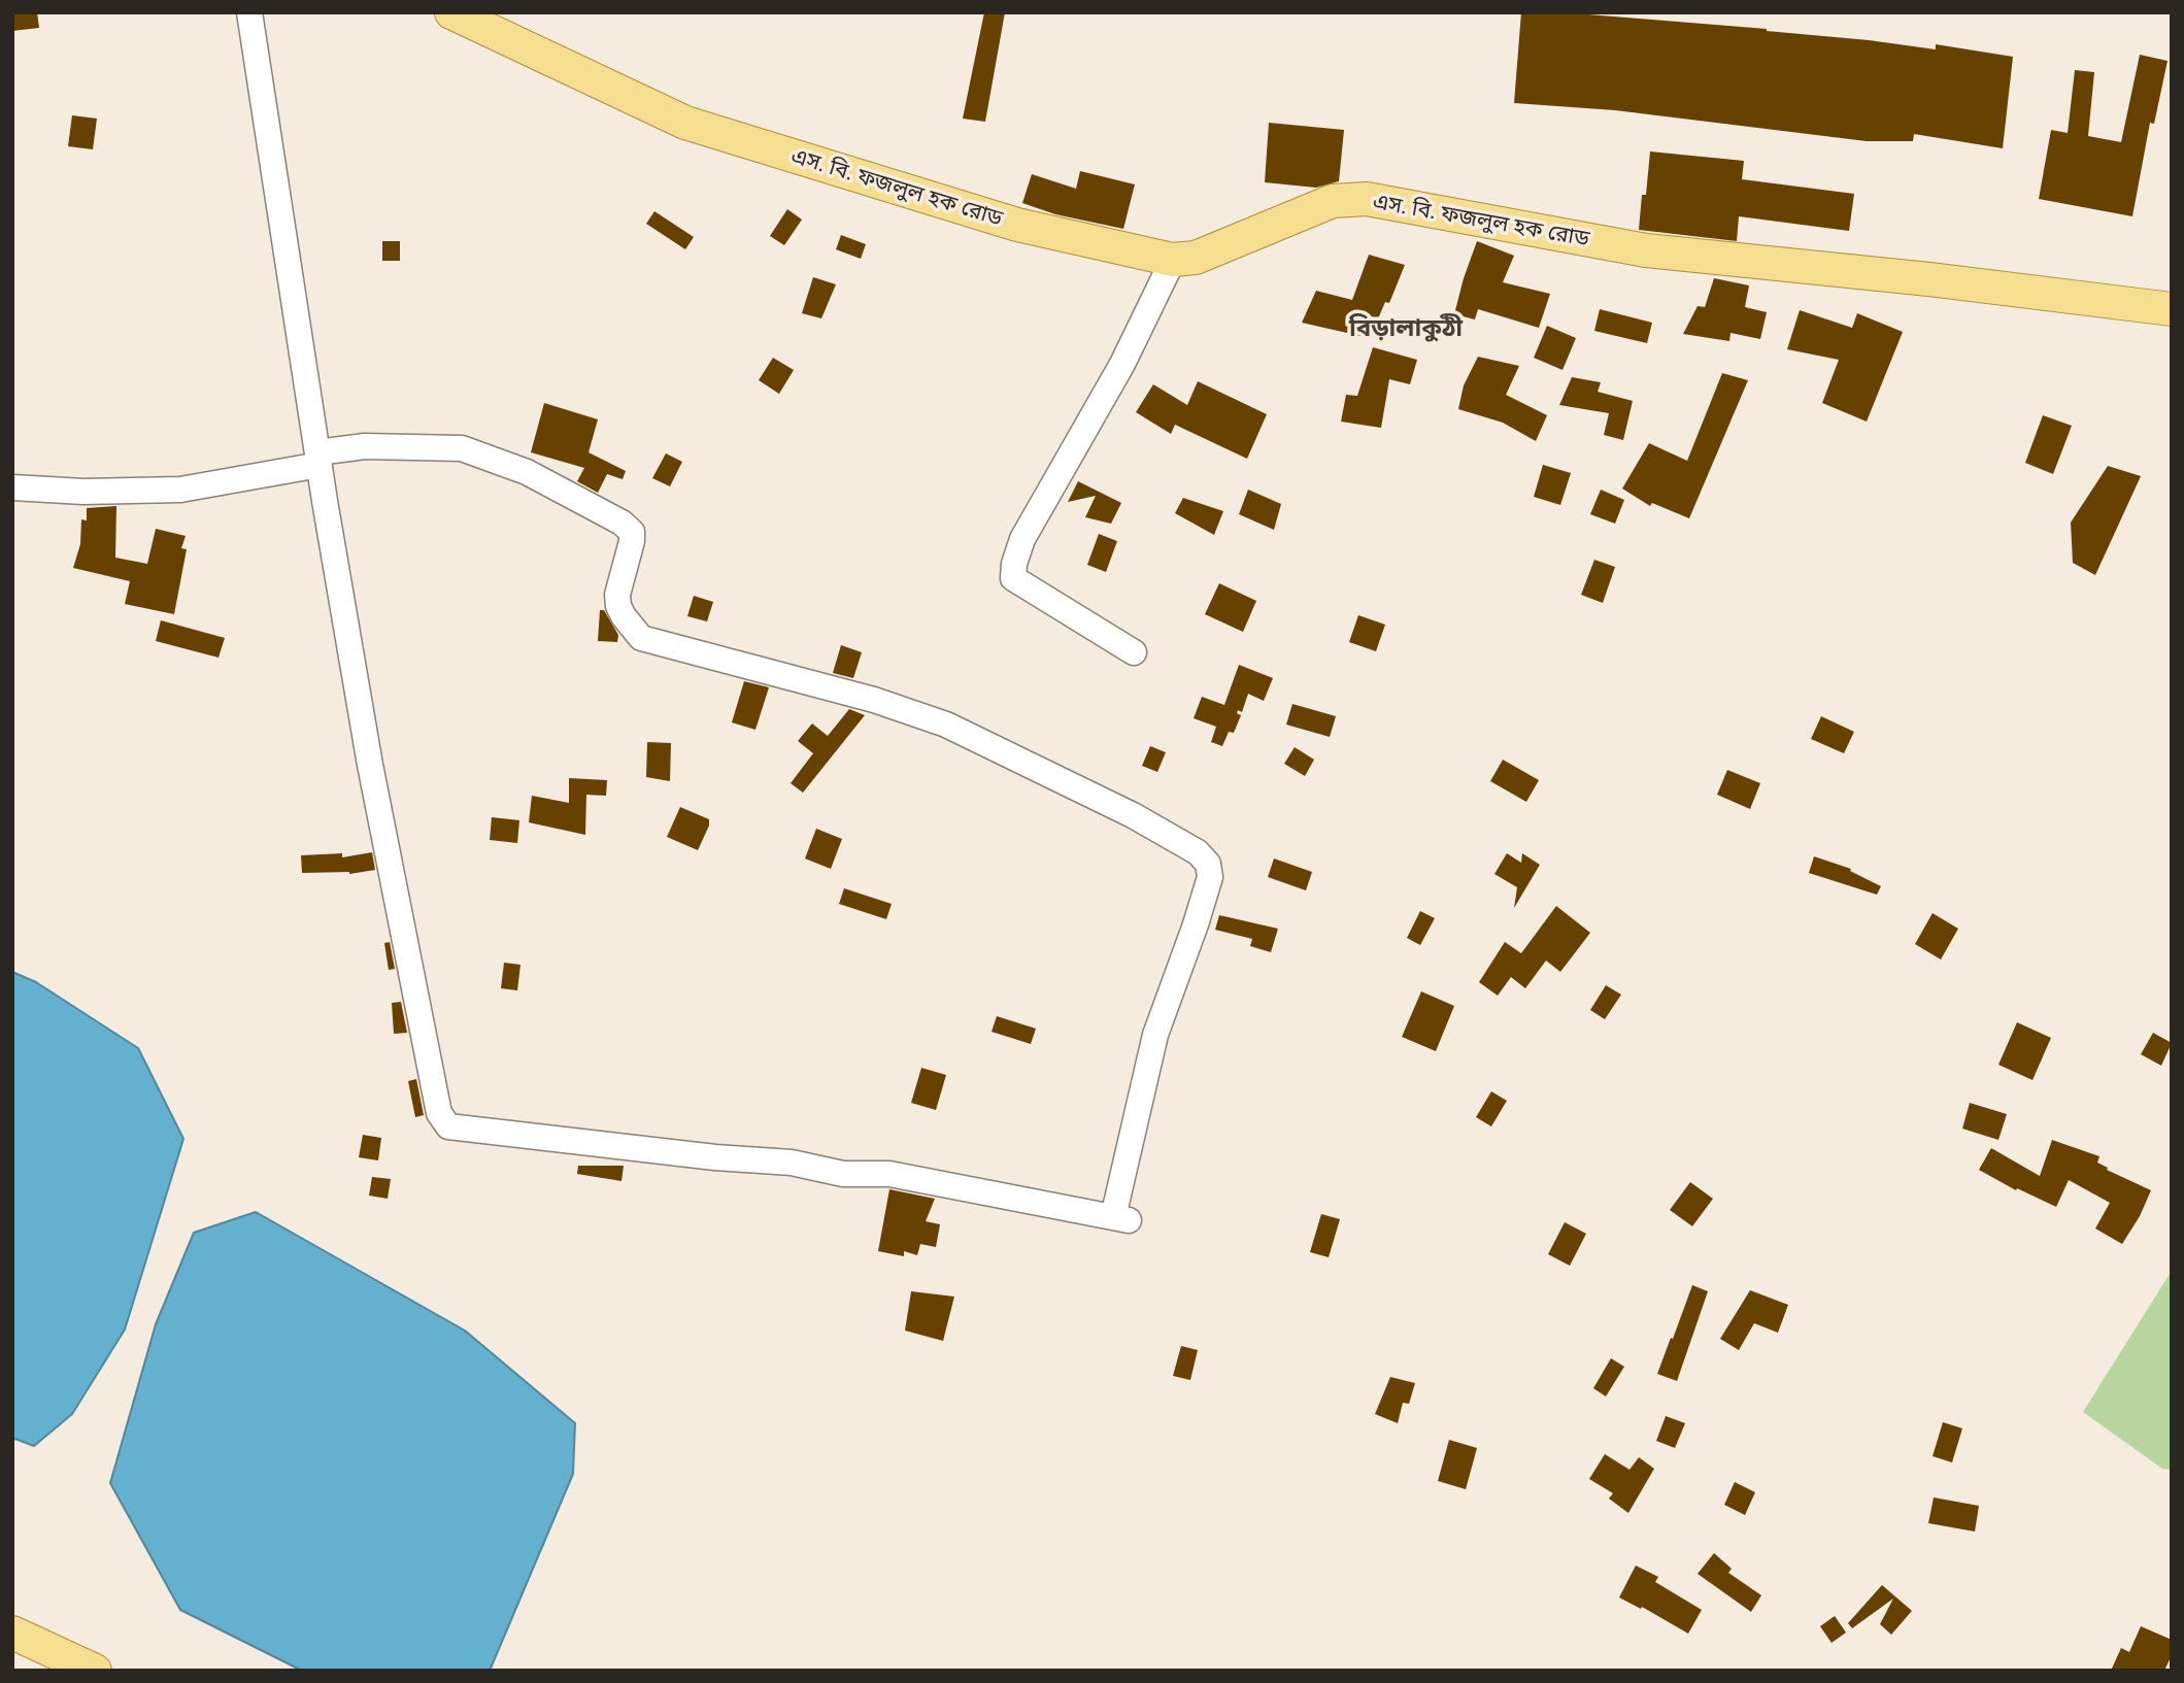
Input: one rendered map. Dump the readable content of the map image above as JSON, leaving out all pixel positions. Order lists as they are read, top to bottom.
{
  "streets": {
    "main road": ["এস. বি. ফজলুল হক রোড"]
  },
  "districts": ["বিড়ালাকুঠী"]
}
